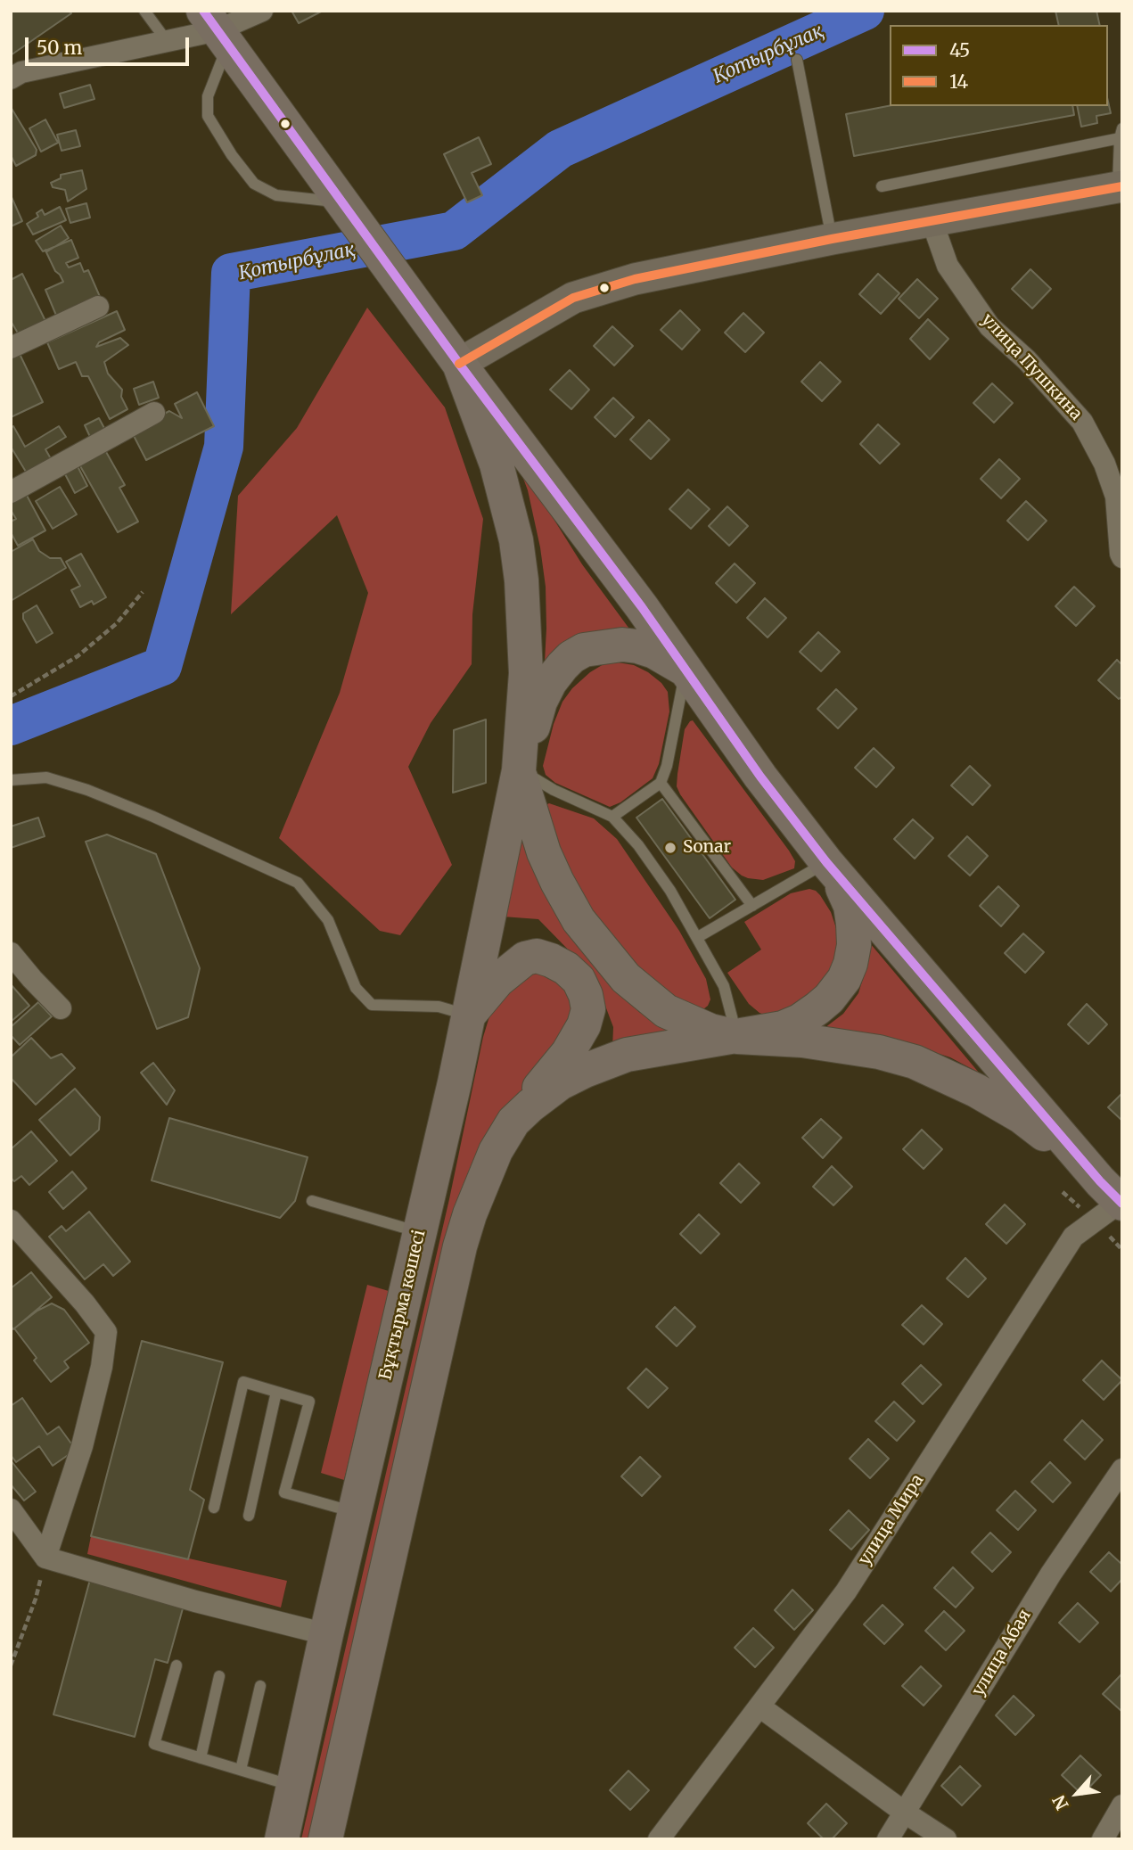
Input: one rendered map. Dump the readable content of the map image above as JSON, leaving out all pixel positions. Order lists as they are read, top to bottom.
{
  "streets": {
    "main road": ["Бұқтырма көшесі"],
    "street": ["улица Пушкина", "улица Мира", "улица Абая"]
  },
  "water": ["Қотырбұлақ"],
  "places": ["Sonar"],
  "lines": ["transit line 45", "transit line 14"],
  "legend": ["45", "14"],
  "scale_bar": "50 m",
  "north": "bottom left"
}
